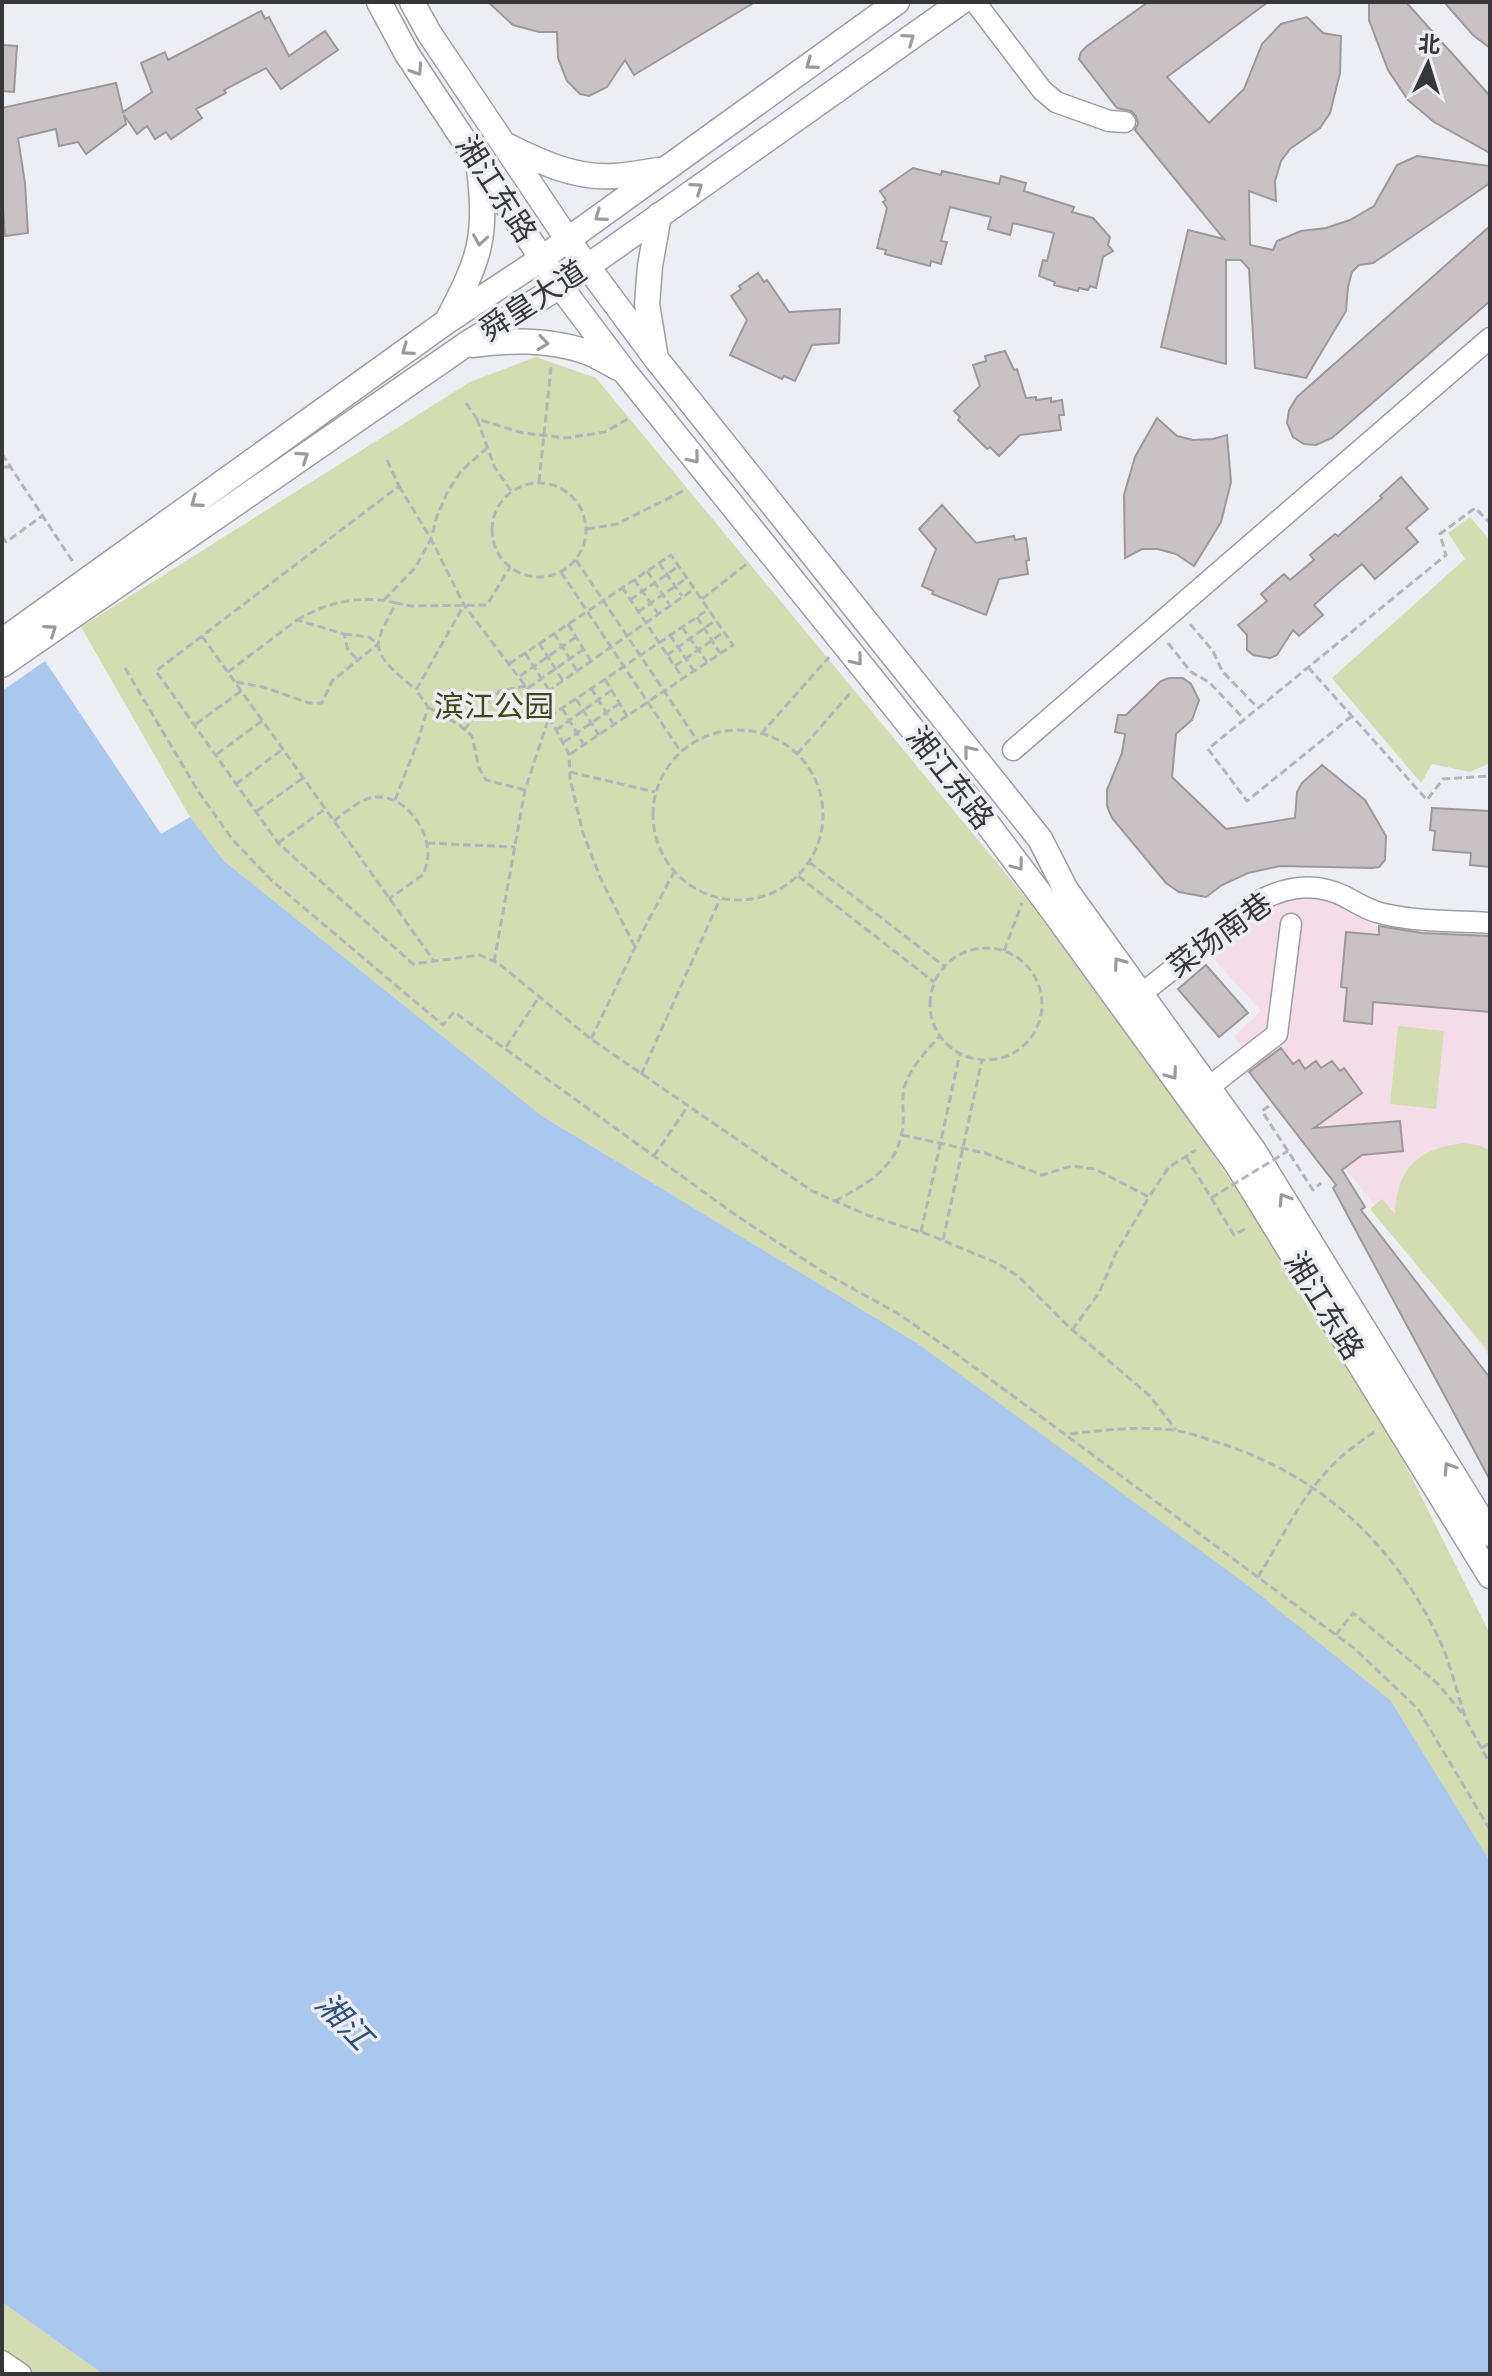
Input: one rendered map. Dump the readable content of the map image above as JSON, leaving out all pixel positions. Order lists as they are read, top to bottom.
{
  "streets": {
    "main road": ["湘江东路", "舜皇大道"],
    "street": ["菜场南巷"]
  },
  "crossings": [
    ["湘江东路", "舜皇大道"],
    ["湘江东路", "菜场南巷"]
  ],
  "water": ["湘江"],
  "parks": ["滨江公园"],
  "north": "top"
}
